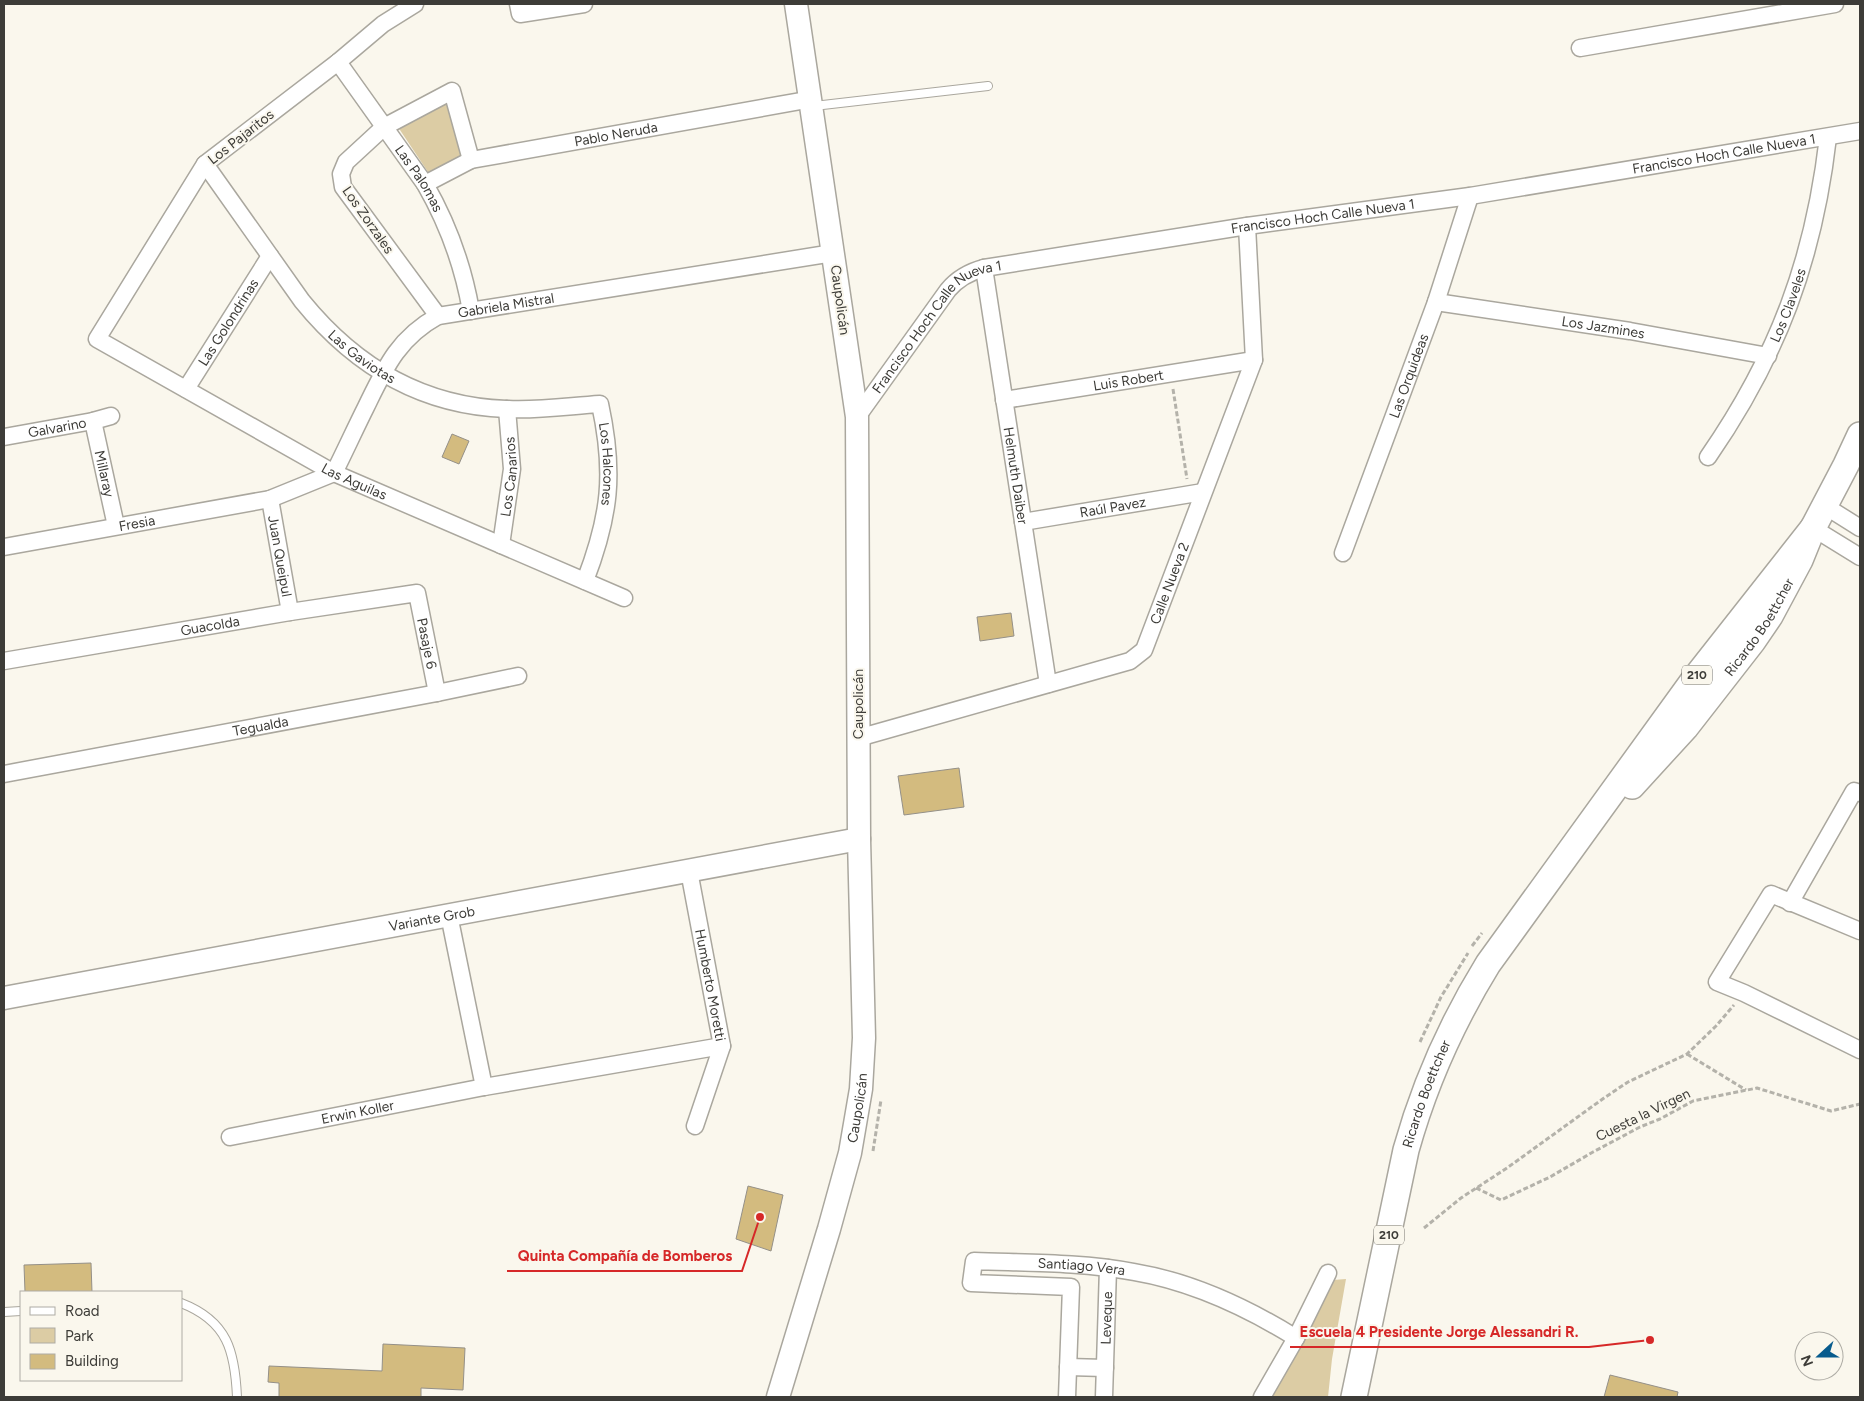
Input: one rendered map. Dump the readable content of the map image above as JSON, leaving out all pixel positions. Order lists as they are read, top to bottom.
{
  "streets": {
    "main road": ["Ricardo Boettcher", "210"],
    "street": [
      "Pablo Neruda",
      "Los Pajaritos",
      "Francisco Hoch Calle Nueva 1",
      "Las Palomas",
      "Los Zorzales",
      "Caupolicán",
      "Los Claveles",
      "Gabriela Mistral",
      "Las Golondrinas",
      "Los Jazmines",
      "Las Gaviotas",
      "Las Orquideas",
      "Luis Robert",
      "Galvarino",
      "Los Halcones",
      "Millaray",
      "Helmuth Daiber",
      "Los Canarios",
      "Las Aguilas",
      "Raúl Pavez",
      "Fresia",
      "Juan Queipul",
      "Calle Nueva 2",
      "Guacolda",
      "Pasaje 6",
      "Tegualda",
      "Variante Grob",
      "Humberto Moretti",
      "Erwin Koller",
      "Santiago Vera",
      "Leveque"
    ],
    "path": ["Cuesta la Virgen"]
  },
  "crossings": [
    ["Pablo Neruda", "Las Palomas"],
    ["Pablo Neruda", "Los Zorzales"],
    ["Pablo Neruda", "Caupolicán"],
    ["Los Pajaritos", "Las Palomas"],
    ["Los Pajaritos", "Las Gaviotas"],
    ["Los Pajaritos", "Las Aguilas"],
    ["Francisco Hoch Calle Nueva 1", "Caupolicán"],
    ["Francisco Hoch Calle Nueva 1", "Los Claveles"],
    ["Francisco Hoch Calle Nueva 1", "Las Orquideas"],
    ["Francisco Hoch Calle Nueva 1", "Helmuth Daiber"],
    ["Francisco Hoch Calle Nueva 1", "Calle Nueva 2"],
    ["Las Palomas", "Los Zorzales"],
    ["Las Palomas", "Gabriela Mistral"],
    ["Los Zorzales", "Gabriela Mistral"],
    ["Caupolicán", "Gabriela Mistral"],
    ["Caupolicán", "Calle Nueva 2"],
    ["Caupolicán", "Variante Grob"],
    ["Los Claveles", "Los Jazmines"],
    ["Gabriela Mistral", "Las Gaviotas"],
    ["Gabriela Mistral", "Las Aguilas"],
    ["Las Golondrinas", "Las Gaviotas"],
    ["Las Golondrinas", "Las Aguilas"],
    ["Los Jazmines", "Las Orquideas"],
    ["Las Gaviotas", "Los Halcones"],
    ["Las Gaviotas", "Los Canarios"],
    ["Luis Robert", "Helmuth Daiber"],
    ["Luis Robert", "Calle Nueva 2"],
    ["Galvarino", "Millaray"],
    ["Los Halcones", "Las Aguilas"],
    ["Millaray", "Fresia"],
    ["Helmuth Daiber", "Raúl Pavez"],
    ["Helmuth Daiber", "Calle Nueva 2"],
    ["Los Canarios", "Las Aguilas"],
    ["Raúl Pavez", "Calle Nueva 2"],
    ["Fresia", "Juan Queipul"],
    ["Juan Queipul", "Guacolda"],
    ["Guacolda", "Pasaje 6"],
    ["Pasaje 6", "Tegualda"],
    ["Variante Grob", "Humberto Moretti"],
    ["Humberto Moretti", "Erwin Koller"],
    ["Santiago Vera", "Leveque"]
  ],
  "places": ["Quinta Compañía de Bomberos", "Escuela 4 Presidente Jorge Alessandri R."],
  "legend": ["Road", "Park", "Building"],
  "north": "left"
}
